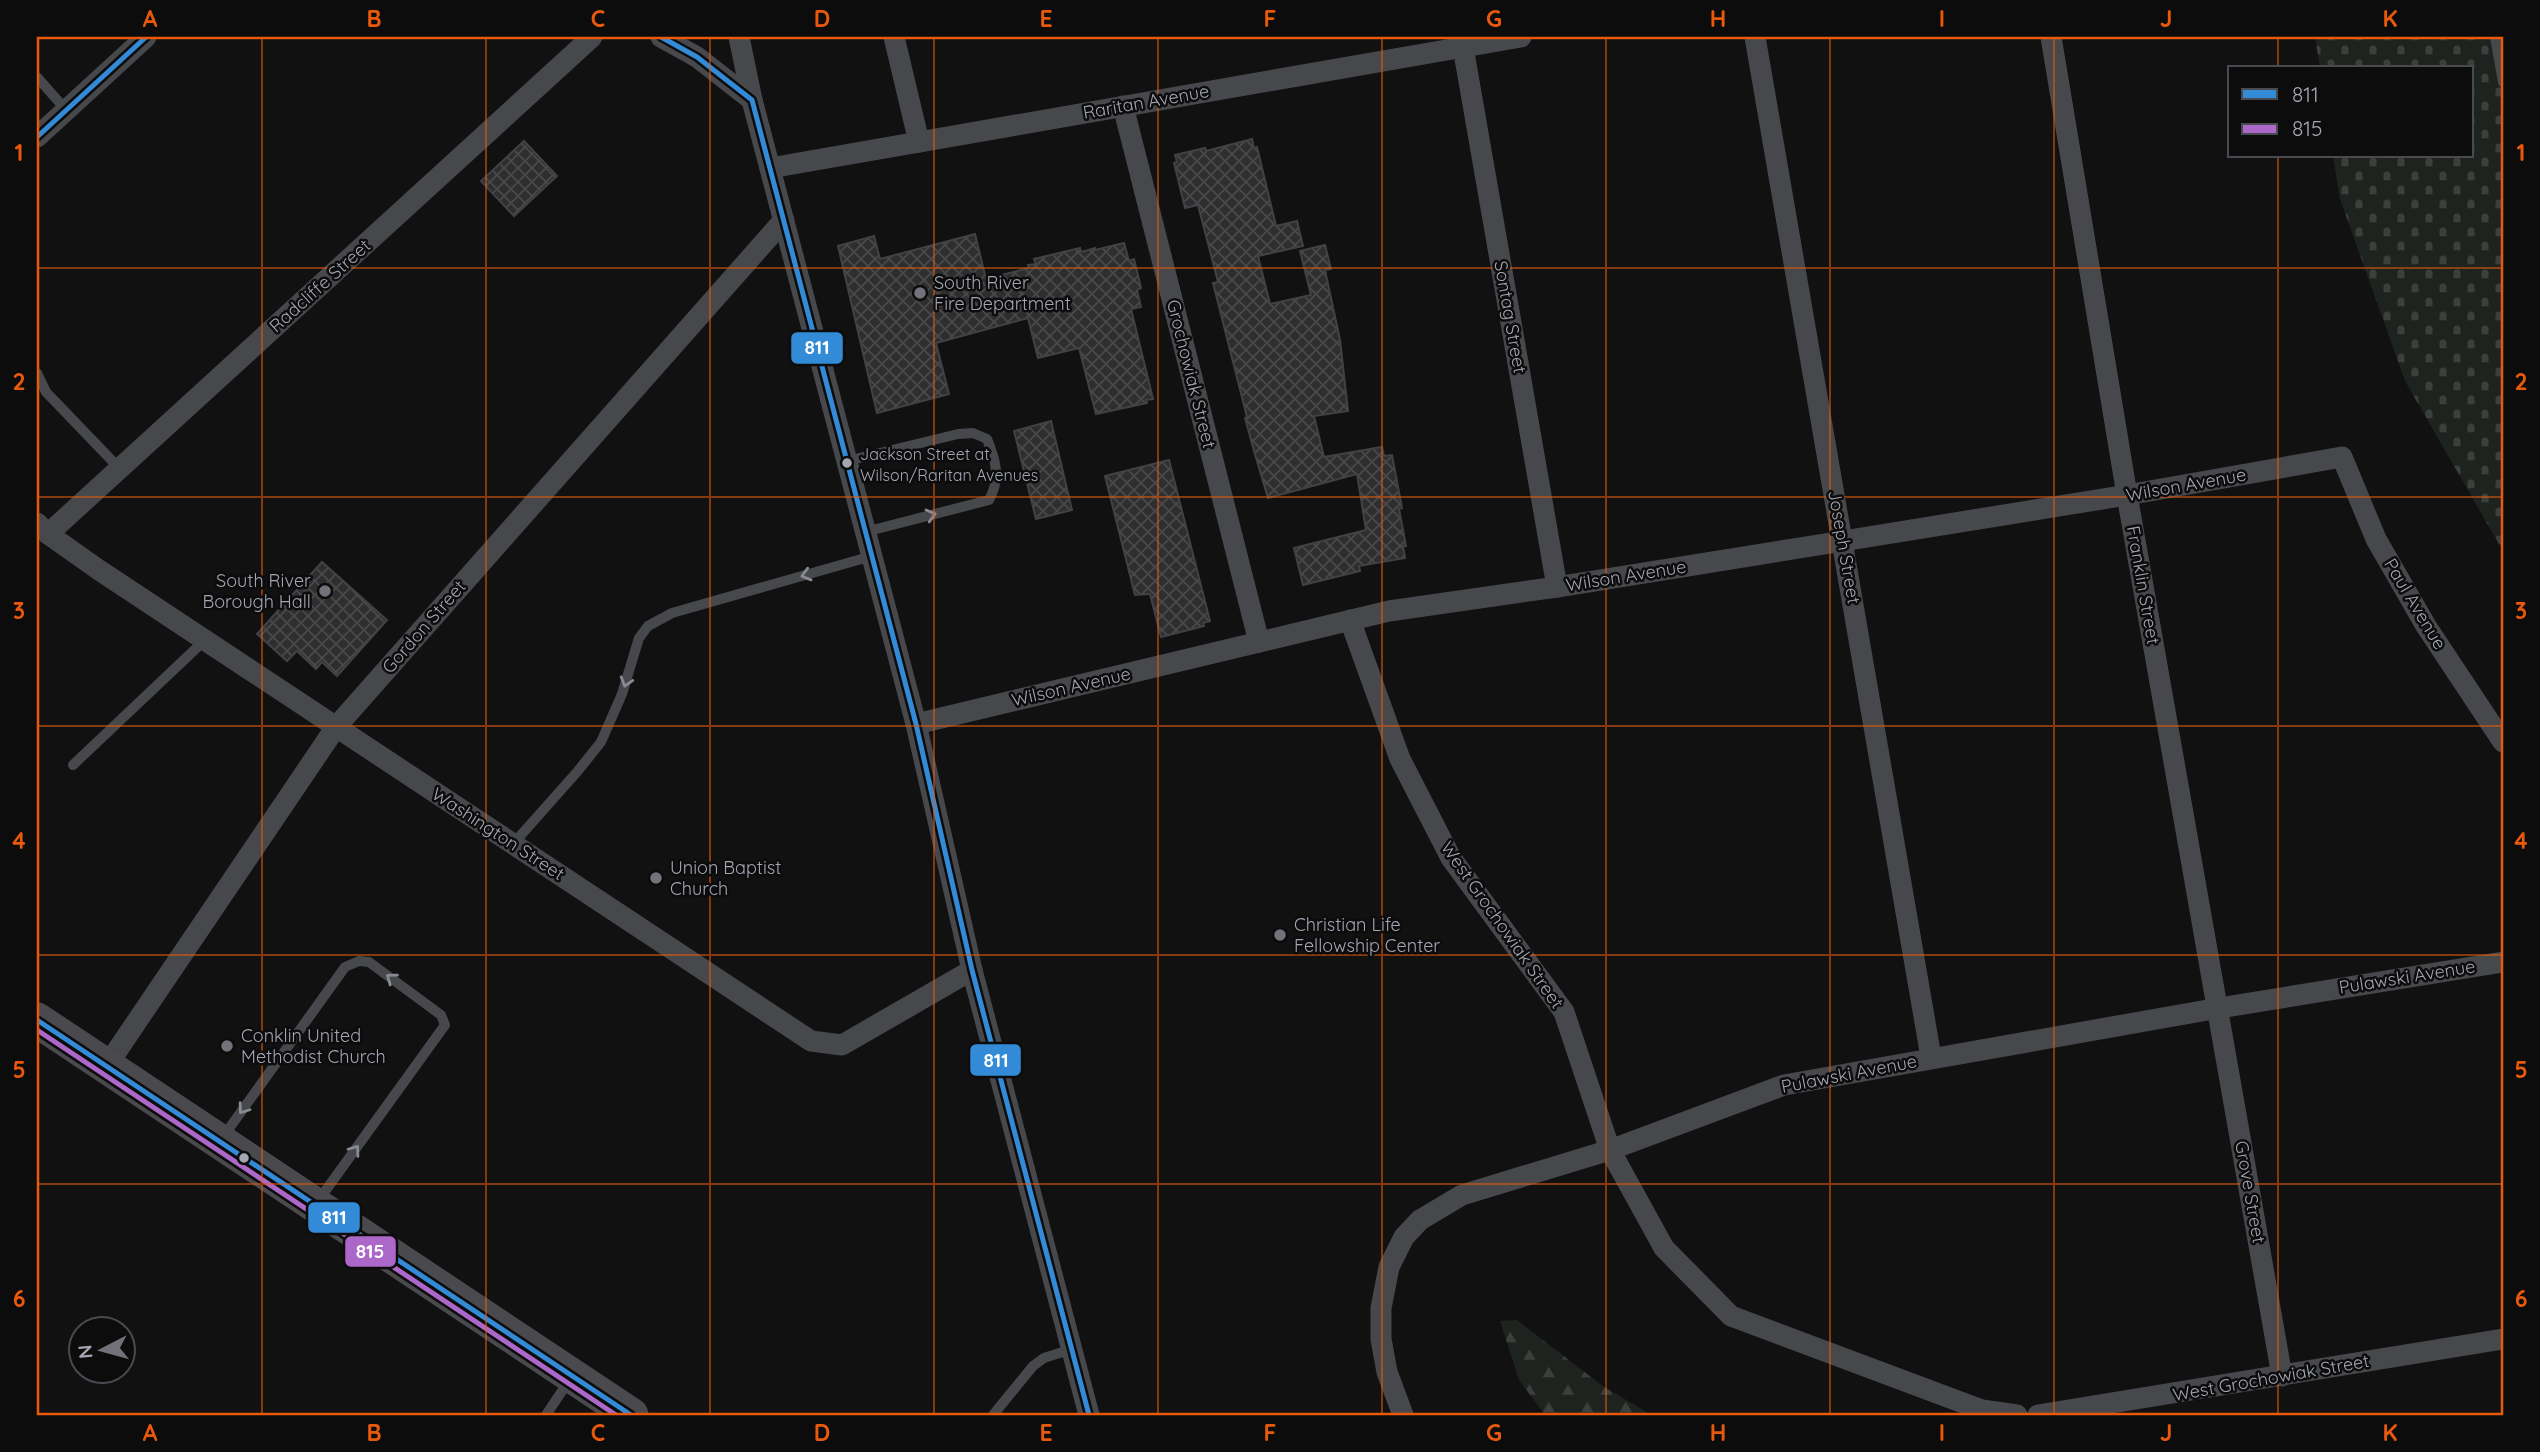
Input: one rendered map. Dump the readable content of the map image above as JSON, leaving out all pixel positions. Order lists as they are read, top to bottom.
{
  "streets": {
    "street": [
      "Raritan Avenue",
      "Radcliffe Street",
      "Sontag Street",
      "Grochowiak Street",
      "Wilson Avenue",
      "Joseph Street",
      "Franklin Street",
      "Paul Avenue",
      "Gordon Street",
      "Washington Street",
      "West Grochowiak Street",
      "Pulawski Avenue",
      "Grove Street"
    ]
  },
  "crossings": [
    ["Raritan Avenue", "Sontag Street"],
    ["Raritan Avenue", "Grochowiak Street"],
    ["Radcliffe Street", "Washington Street"],
    ["Sontag Street", "Wilson Avenue"],
    ["Grochowiak Street", "Wilson Avenue"],
    ["Wilson Avenue", "Joseph Street"],
    ["Wilson Avenue", "Franklin Street"],
    ["Wilson Avenue", "Paul Avenue"],
    ["Wilson Avenue", "West Grochowiak Street"],
    ["Joseph Street", "Pulawski Avenue"],
    ["Franklin Street", "Pulawski Avenue"],
    ["Franklin Street", "Grove Street"],
    ["Gordon Street", "Washington Street"],
    ["West Grochowiak Street", "Pulawski Avenue"],
    ["West Grochowiak Street", "Grove Street"],
    ["Pulawski Avenue", "Grove Street"]
  ],
  "places": [
    "South River Fire Department",
    "Jackson Street at Wilson/Raritan Avenues",
    "South River Borough Hall",
    "Union Baptist Church",
    "Christian Life Fellowship Center",
    "Conklin United Methodist Church"
  ],
  "lines": ["transit line 811", "transit line 815"],
  "legend": ["811", "815"],
  "north": "left",
  "grid": {
    "columns": [
      "A",
      "B",
      "C",
      "D",
      "E",
      "F",
      "G",
      "H",
      "I",
      "J",
      "K"
    ],
    "rows": [
      "1",
      "2",
      "3",
      "4",
      "5",
      "6"
    ]
  }
}
